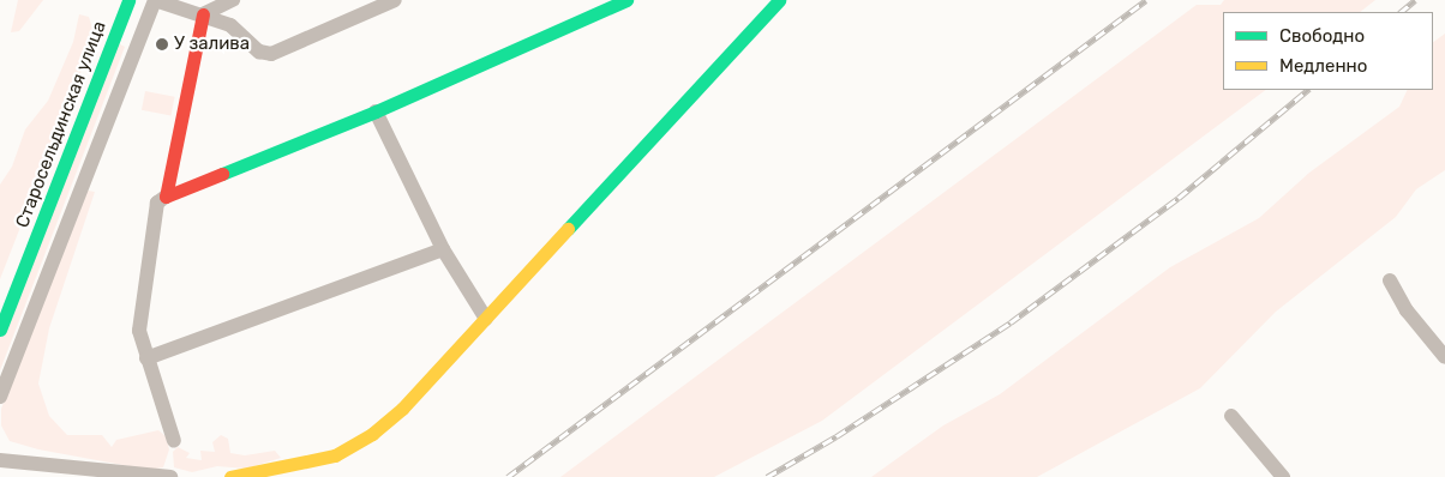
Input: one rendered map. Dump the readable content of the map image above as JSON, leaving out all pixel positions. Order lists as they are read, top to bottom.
{
  "streets": {
    "street": ["Старосельдинская улица"]
  },
  "places": ["У залива"],
  "legend": ["Свободно", "Медленно"]
}
